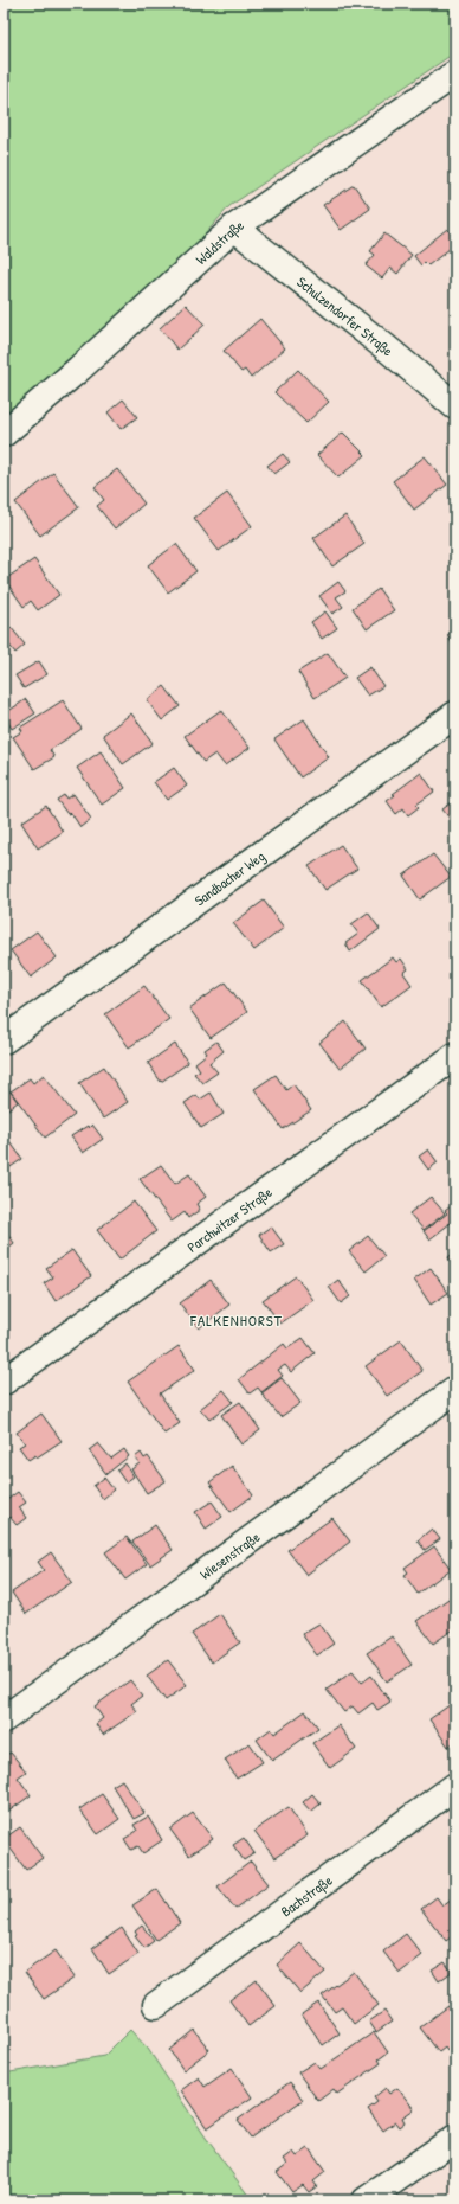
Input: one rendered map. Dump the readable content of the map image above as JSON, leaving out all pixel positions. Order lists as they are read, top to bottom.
{
  "streets": {
    "street": [
      "Waldstraße",
      "Schulzendorfer Straße",
      "Sandbacher Weg",
      "Parchwitzer Straße",
      "Wiesenstraße",
      "Bachstraße"
    ]
  },
  "crossings": [
    ["Waldstraße", "Schulzendorfer Straße"]
  ],
  "districts": ["FALKENHORST"]
}
